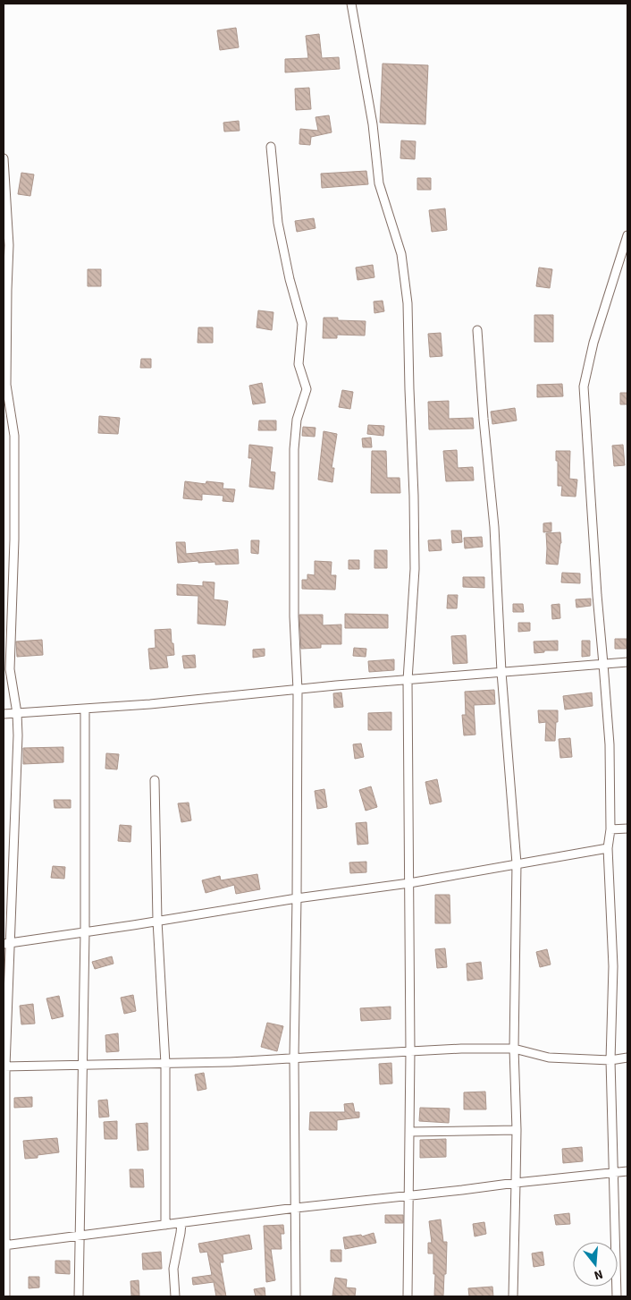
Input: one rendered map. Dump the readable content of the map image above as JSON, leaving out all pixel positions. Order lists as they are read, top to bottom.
{
  "north": "bottom"
}
